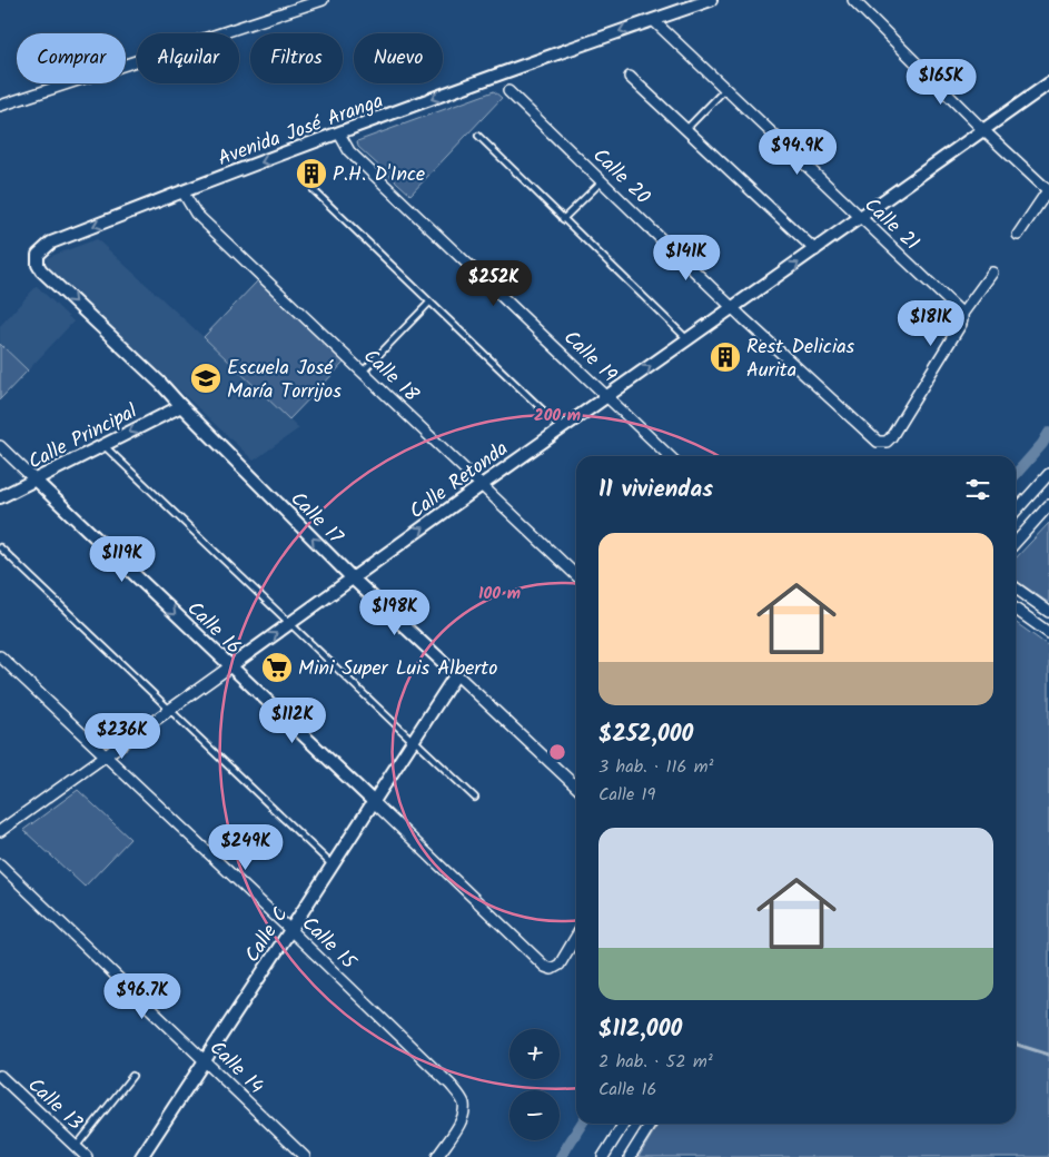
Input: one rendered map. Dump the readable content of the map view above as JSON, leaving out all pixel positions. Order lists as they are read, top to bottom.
{
  "streets": {
    "street": [
      "Avenida José Aranga",
      "Calle 20",
      "Calle 21",
      "Calle 19",
      "Calle 18",
      "Calle Principal",
      "Calle Retonda",
      "Calle 17",
      "Calle 16",
      "Calle C",
      "Calle 15",
      "Calle 14",
      "Calle 13"
    ]
  },
  "crossings": [
    ["Avenida José Aranga", "Calle 21"],
    ["Avenida José Aranga", "Calle 19"],
    ["Avenida José Aranga", "Calle 18"],
    ["Avenida José Aranga", "Calle 17"],
    ["Calle 20", "Calle 21"],
    ["Calle 20", "Calle Retonda"],
    ["Calle 21", "Calle Retonda"],
    ["Calle 19", "Calle Retonda"],
    ["Calle 18", "Calle Retonda"],
    ["Calle Principal", "Calle 17"],
    ["Calle Principal", "Calle 16"],
    ["Calle Retonda", "Calle 17"],
    ["Calle Retonda", "Calle 16"],
    ["Calle Retonda", "Calle 15"],
    ["Calle 17", "Calle C"],
    ["Calle 16", "Calle C"],
    ["Calle C", "Calle 15"],
    ["Calle C", "Calle 14"]
  ],
  "one_way": ["Avenida José Aranga", "Calle Principal"],
  "places": {
    "building": ["P.H. D'Ince", "Rest Delicias Aurita"],
    "school or university": ["Escuela José María Torrijos"],
    "supermarket": ["Mini Super Luis Alberto"]
  },
  "page": {
    "chip": [
      "Comprar",
      "Alquilar",
      "Filtros",
      "Nuevo"
    ],
    "price": [
      "$165K",
      "$94.9K",
      "$141K",
      "$252K",
      "$181K",
      "$119K",
      "$198K",
      "$112K",
      "$236K",
      "$249K",
      "$96.7K"
    ],
    "heading": "11 viviendas",
    "list": [
      {
        "name": "$252,000",
        "note": "3 hab. · 116 m² · Calle 19"
      },
      {
        "name": "$112,000",
        "note": "2 hab. · 52 m² · Calle 16"
      }
    ],
    "map_buttons": ["+", "−"]
  },
  "rings": ["200 m", "100 m"]
}
